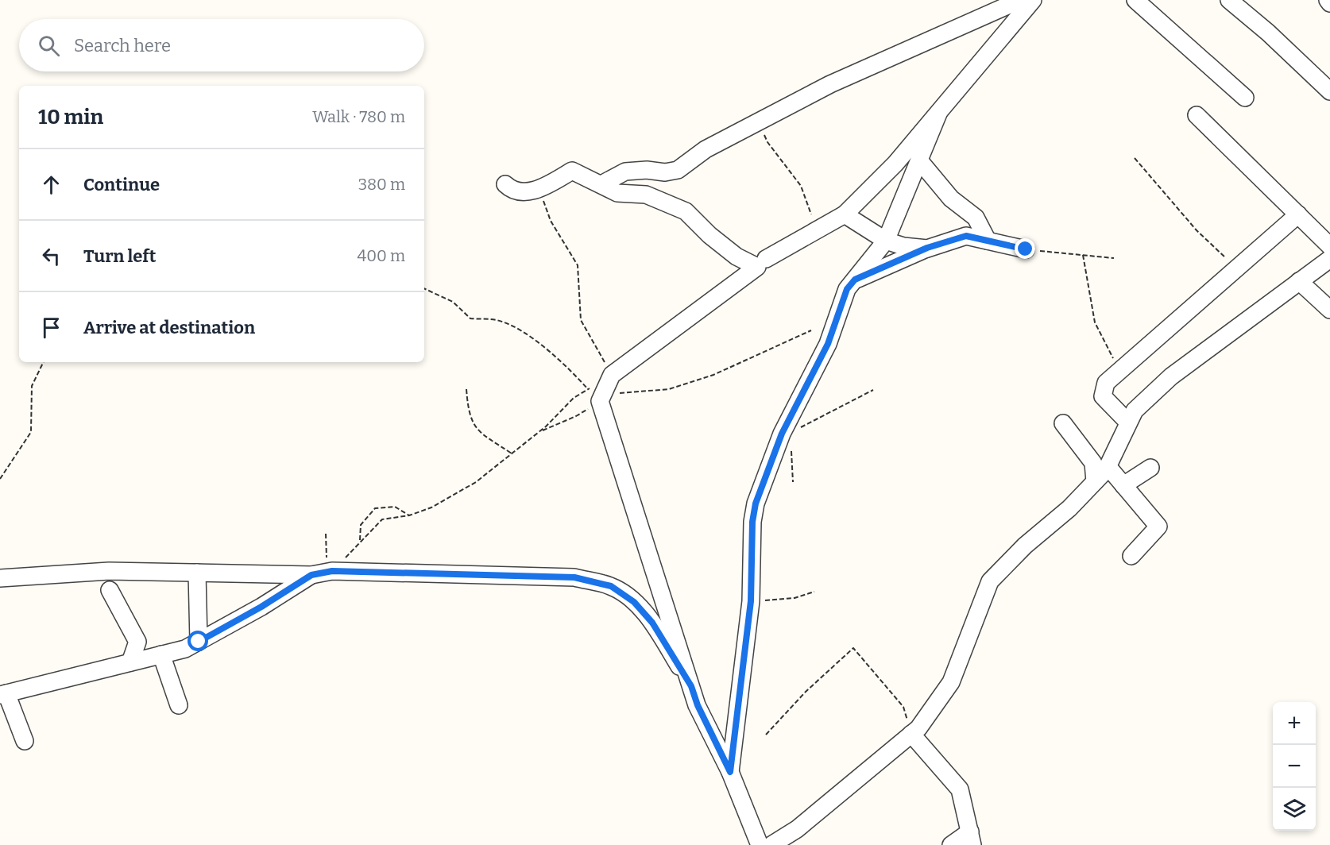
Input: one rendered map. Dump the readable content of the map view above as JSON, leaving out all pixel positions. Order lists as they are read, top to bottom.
{
  "page": {
    "search": "Search here",
    "heading": ["10 min", "Walk · 780 m"],
    "list": [
      ["Continue", "380 m"],
      ["Turn left", "400 m"],
      "Arrive at destination"
    ],
    "map_buttons": ["+", "−"]
  }
}
